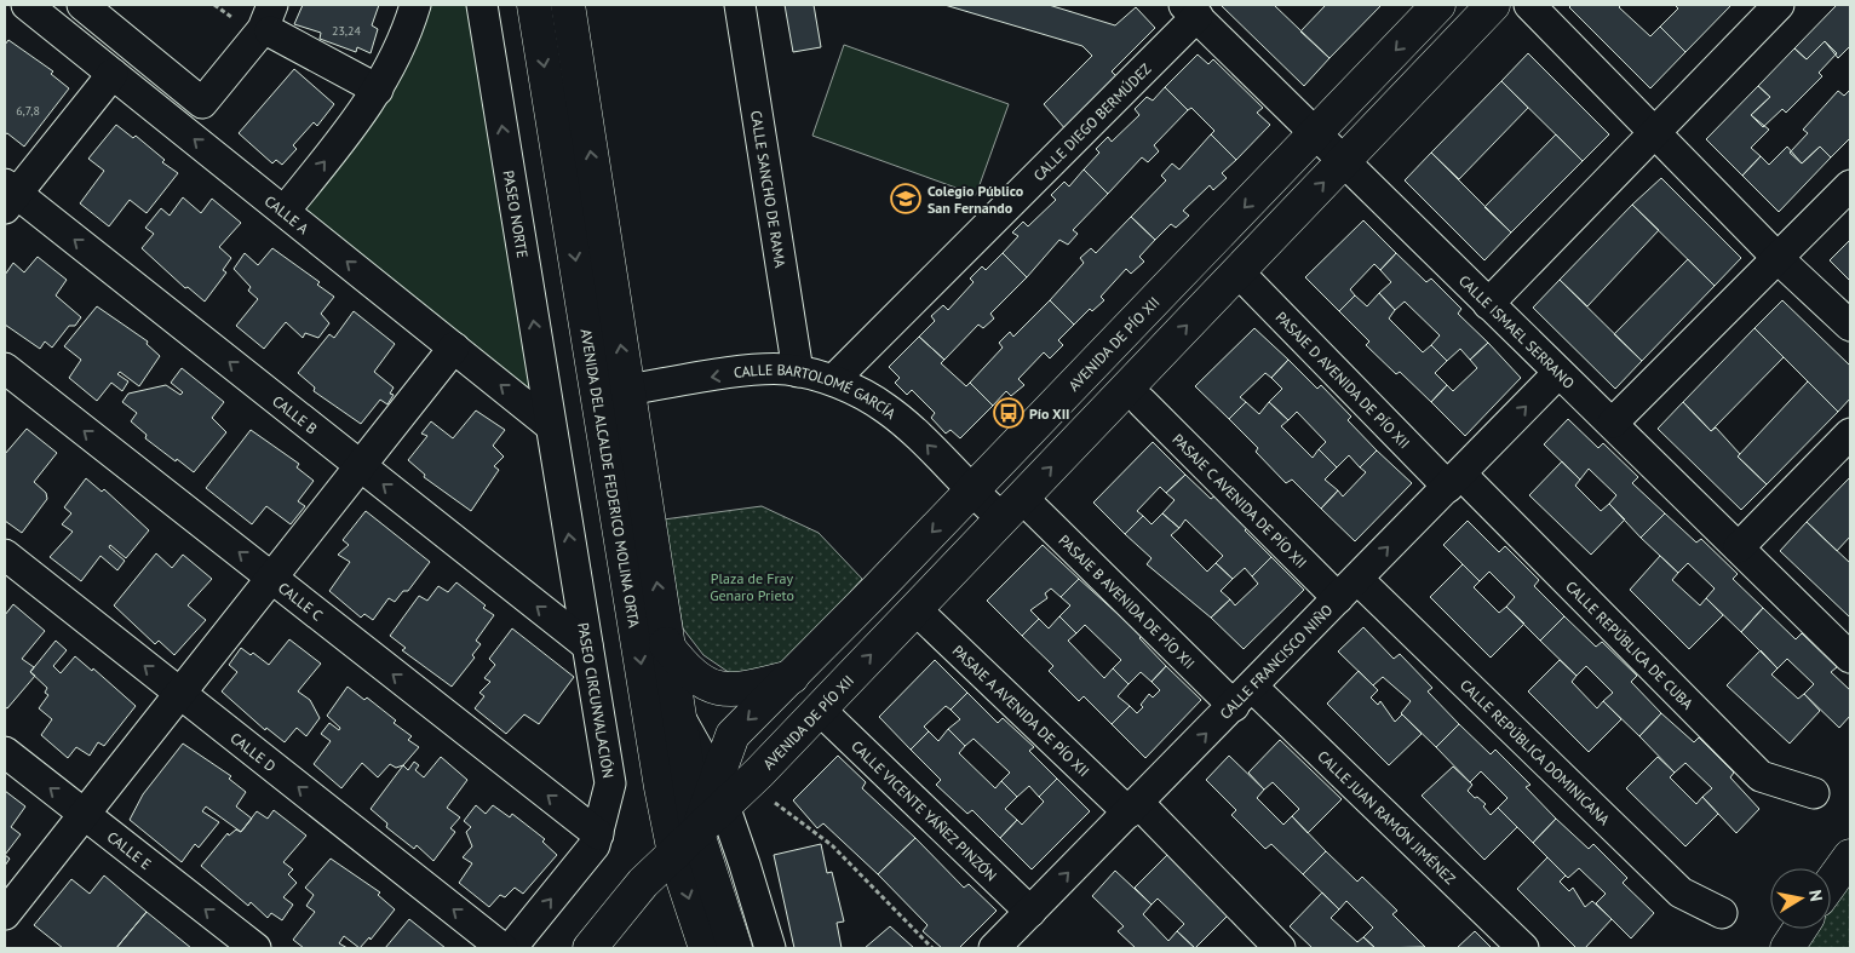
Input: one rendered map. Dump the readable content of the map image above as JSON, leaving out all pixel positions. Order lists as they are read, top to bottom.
{
  "streets": {
    "main road": ["AVENIDA DE PÍO XII", "AVENIDA DEL ALCALDE FEDERICO MOLINA ORTA"],
    "street": [
      "CALLE DIEGO BERMÚDEZ",
      "CALLE SANCHO DE RAMA",
      "CALLE A",
      "PASEO NORTE",
      "CALLE ISMAEL SERRANO",
      "PASAJE D AVENIDA DE PÍO XII",
      "CALLE BARTOLOMÉ GARCÍA",
      "CALLE B",
      "PASAJE C AVENIDA DE PÍO XII",
      "CALLE C",
      "PASAJE B AVENIDA DE PÍO XII",
      "CALLE REPÚBLICA DE CUBA",
      "CALLE FRANCISCO NIÑO",
      "PASEO CIRCUNVALACIÓN",
      "PASAJE A AVENIDA DE PÍO XII",
      "CALLE D",
      "CALLE REPÚBLICA DOMINICANA",
      "CALLE VICENTE YÁÑEZ PINZÓN",
      "CALLE JUAN RAMÓN JIMÉNEZ",
      "CALLE E"
    ]
  },
  "crossings": [
    ["CALLE DIEGO BERMÚDEZ", "CALLE ISMAEL SERRANO"],
    ["CALLE DIEGO BERMÚDEZ", "CALLE BARTOLOMÉ GARCÍA"],
    ["CALLE SANCHO DE RAMA", "CALLE BARTOLOMÉ GARCÍA"],
    ["CALLE A", "PASEO NORTE"],
    ["CALLE A", "PASEO CIRCUNVALACIÓN"],
    ["PASEO NORTE", "PASEO CIRCUNVALACIÓN"],
    ["CALLE ISMAEL SERRANO", "AVENIDA DE PÍO XII"],
    ["CALLE ISMAEL SERRANO", "CALLE FRANCISCO NIÑO"],
    ["AVENIDA DE PÍO XII", "PASAJE D AVENIDA DE PÍO XII"],
    ["AVENIDA DE PÍO XII", "CALLE BARTOLOMÉ GARCÍA"],
    ["AVENIDA DE PÍO XII", "PASAJE B AVENIDA DE PÍO XII"],
    ["AVENIDA DE PÍO XII", "PASAJE A AVENIDA DE PÍO XII"],
    ["AVENIDA DE PÍO XII", "CALLE VICENTE YÁÑEZ PINZÓN"],
    ["PASAJE D AVENIDA DE PÍO XII", "CALLE REPÚBLICA DE CUBA"],
    ["PASAJE D AVENIDA DE PÍO XII", "CALLE FRANCISCO NIÑO"],
    ["CALLE BARTOLOMÉ GARCÍA", "AVENIDA DEL ALCALDE FEDERICO MOLINA ORTA"],
    ["CALLE BARTOLOMÉ GARCÍA", "PASAJE B AVENIDA DE PÍO XII"],
    ["CALLE B", "PASEO CIRCUNVALACIÓN"],
    ["PASAJE C AVENIDA DE PÍO XII", "CALLE FRANCISCO NIÑO"],
    ["PASAJE C AVENIDA DE PÍO XII", "CALLE REPÚBLICA DOMINICANA"],
    ["CALLE C", "PASEO CIRCUNVALACIÓN"],
    ["PASAJE B AVENIDA DE PÍO XII", "CALLE FRANCISCO NIÑO"],
    ["PASAJE B AVENIDA DE PÍO XII", "CALLE JUAN RAMÓN JIMÉNEZ"],
    ["CALLE REPÚBLICA DE CUBA", "CALLE FRANCISCO NIÑO"],
    ["CALLE FRANCISCO NIÑO", "PASAJE A AVENIDA DE PÍO XII"],
    ["CALLE FRANCISCO NIÑO", "CALLE REPÚBLICA DOMINICANA"],
    ["CALLE FRANCISCO NIÑO", "CALLE VICENTE YÁÑEZ PINZÓN"],
    ["CALLE FRANCISCO NIÑO", "CALLE JUAN RAMÓN JIMÉNEZ"]
  ],
  "one_way": [
    "CALLE A",
    "PASEO NORTE",
    "CALLE BARTOLOMÉ GARCÍA",
    "CALLE B",
    "CALLE C",
    "CALLE FRANCISCO NIÑO",
    "PASEO CIRCUNVALACIÓN",
    "CALLE D",
    "CALLE E"
  ],
  "parks": ["Plaza de Fray Genaro Prieto"],
  "places": {
    "school or university": ["Colegio Público San Fernando"],
    "bus stop": ["Pío XII"]
  },
  "house_numbers": ["23,24", "6,7,8"],
  "north": "right"
}
